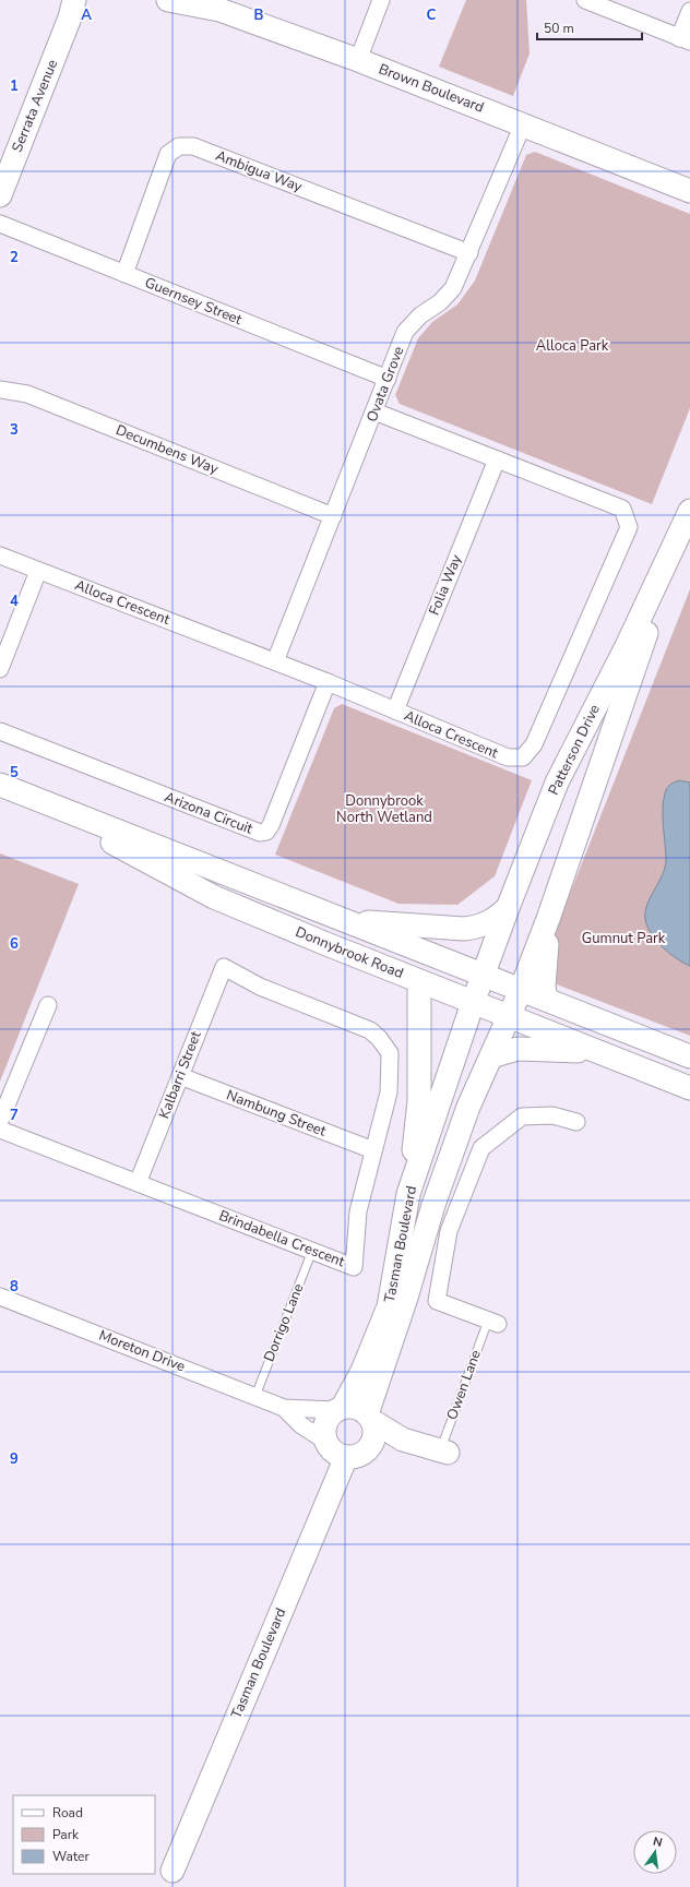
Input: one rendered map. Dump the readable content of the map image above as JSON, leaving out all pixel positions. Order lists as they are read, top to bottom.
{
  "streets": {
    "street": [
      "Brown Boulevard",
      "Serrata Avenue",
      "Ambigua Way",
      "Guernsey Street",
      "Ovata Grove",
      "Decumbens Way",
      "Folia Way",
      "Alloca Crescent",
      "Patterson Drive",
      "Arizona Circuit",
      "Donnybrook Road",
      "Kalbarri Street",
      "Nambung Street",
      "Brindabella Crescent",
      "Tasman Boulevard",
      "Moreton Drive"
    ],
    "lane": ["Dorrigo Lane", "Owen Lane"]
  },
  "crossings": [
    ["Brown Boulevard", "Ovata Grove"],
    ["Ambigua Way", "Guernsey Street"],
    ["Ambigua Way", "Ovata Grove"],
    ["Guernsey Street", "Ovata Grove"],
    ["Ovata Grove", "Decumbens Way"],
    ["Ovata Grove", "Alloca Crescent"],
    ["Folia Way", "Alloca Crescent"],
    ["Alloca Crescent", "Arizona Circuit"],
    ["Patterson Drive", "Donnybrook Road"],
    ["Patterson Drive", "Tasman Boulevard"],
    ["Donnybrook Road", "Tasman Boulevard"],
    ["Kalbarri Street", "Nambung Street"],
    ["Kalbarri Street", "Brindabella Crescent"],
    ["Nambung Street", "Brindabella Crescent"],
    ["Brindabella Crescent", "Dorrigo Lane"],
    ["Tasman Boulevard", "Moreton Drive"],
    ["Dorrigo Lane", "Moreton Drive"]
  ],
  "parks": ["Alloca Park", "Donnybrook North Wetland", "Gumnut Park"],
  "legend": ["Road", "Park", "Water"],
  "scale_bar": "50 m",
  "north": "top",
  "grid": {
    "columns": ["A", "B", "C"],
    "rows": [
      "1",
      "2",
      "3",
      "4",
      "5",
      "6",
      "7",
      "8",
      "9"
    ]
  }
}
